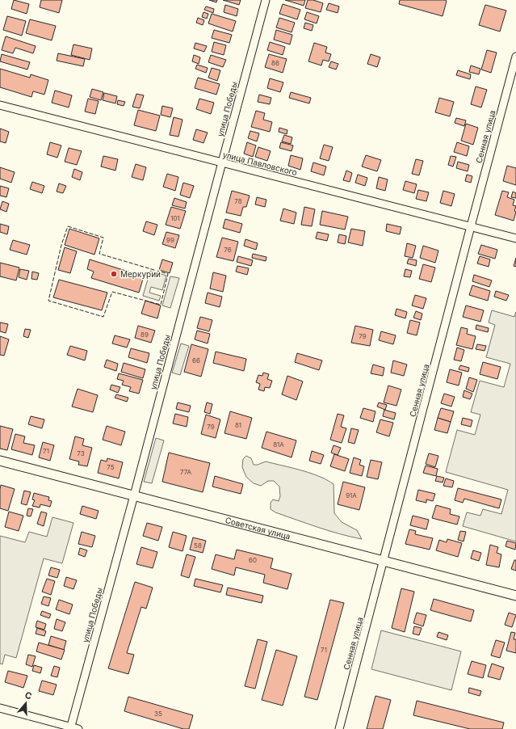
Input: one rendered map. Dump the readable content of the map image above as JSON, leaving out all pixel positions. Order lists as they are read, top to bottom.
{
  "streets": {
    "street": [
      "улица Победы",
      "Сенная улица",
      "улица Павловского",
      "Советская улица"
    ]
  },
  "crossings": [
    ["улица Победы", "улица Павловского"],
    ["улица Победы", "Советская улица"],
    ["Сенная улица", "улица Павловского"],
    ["Сенная улица", "Советская улица"]
  ],
  "places": ["Меркурий"],
  "house_numbers": [
    "86",
    "78",
    "101",
    "99",
    "76",
    "89",
    "79",
    "66",
    "81",
    "79",
    "81А",
    "71",
    "73",
    "75",
    "77А",
    "91А",
    "58",
    "60",
    "71",
    "35"
  ],
  "north": "top"
}
